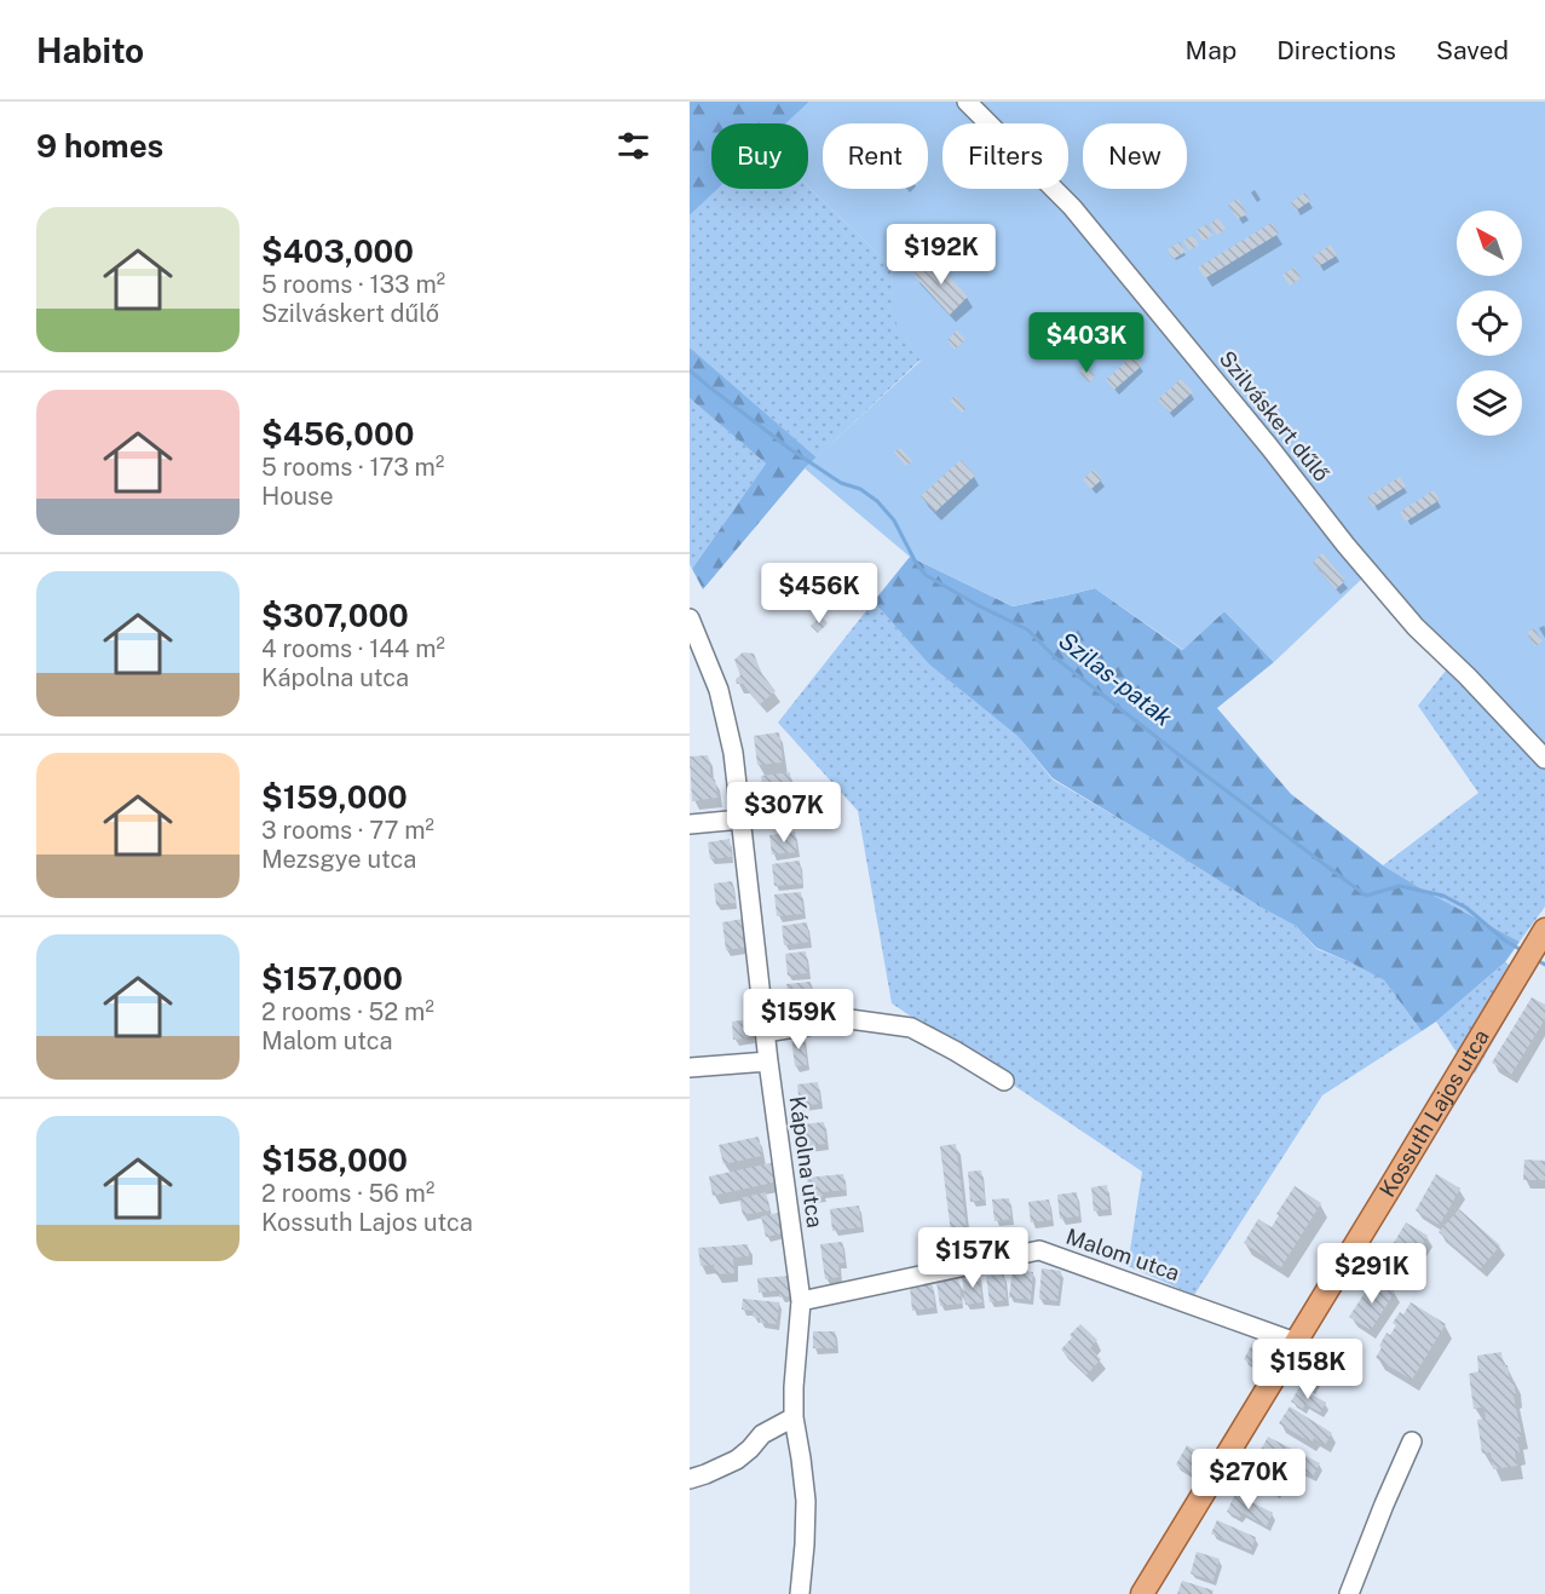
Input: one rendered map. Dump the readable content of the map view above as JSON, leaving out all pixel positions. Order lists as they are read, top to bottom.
{
  "streets": {
    "main road": ["Kossuth Lajos utca"],
    "street": ["Szilváskert dűlő", "Kápolna utca", "Malom utca"]
  },
  "crossings": [
    ["Kossuth Lajos utca", "Malom utca"],
    ["Kápolna utca", "Malom utca"]
  ],
  "water": ["Szilas-patak"],
  "north": "top left",
  "page": {
    "header": "Habito",
    "nav": ["Map", "Directions", "Saved"],
    "heading": "9 homes",
    "chip": [
      "Buy",
      "Rent",
      "Filters",
      "New"
    ],
    "list": [
      {
        "name": "$403,000",
        "note": "5 rooms · 133 m² · Szilváskert dűlő"
      },
      {
        "name": "$456,000",
        "note": "5 rooms · 173 m² · House"
      },
      {
        "name": "$307,000",
        "note": "4 rooms · 144 m² · Kápolna utca"
      },
      {
        "name": "$159,000",
        "note": "3 rooms · 77 m² · Mezsgye utca"
      },
      {
        "name": "$157,000",
        "note": "2 rooms · 52 m² · Malom utca"
      },
      {
        "name": "$158,000",
        "note": "2 rooms · 56 m² · Kossuth Lajos utca"
      }
    ],
    "price": [
      "$192K",
      "$403K",
      "$456K",
      "$307K",
      "$159K",
      "$157K",
      "$291K",
      "$158K",
      "$270K"
    ]
  }
}
